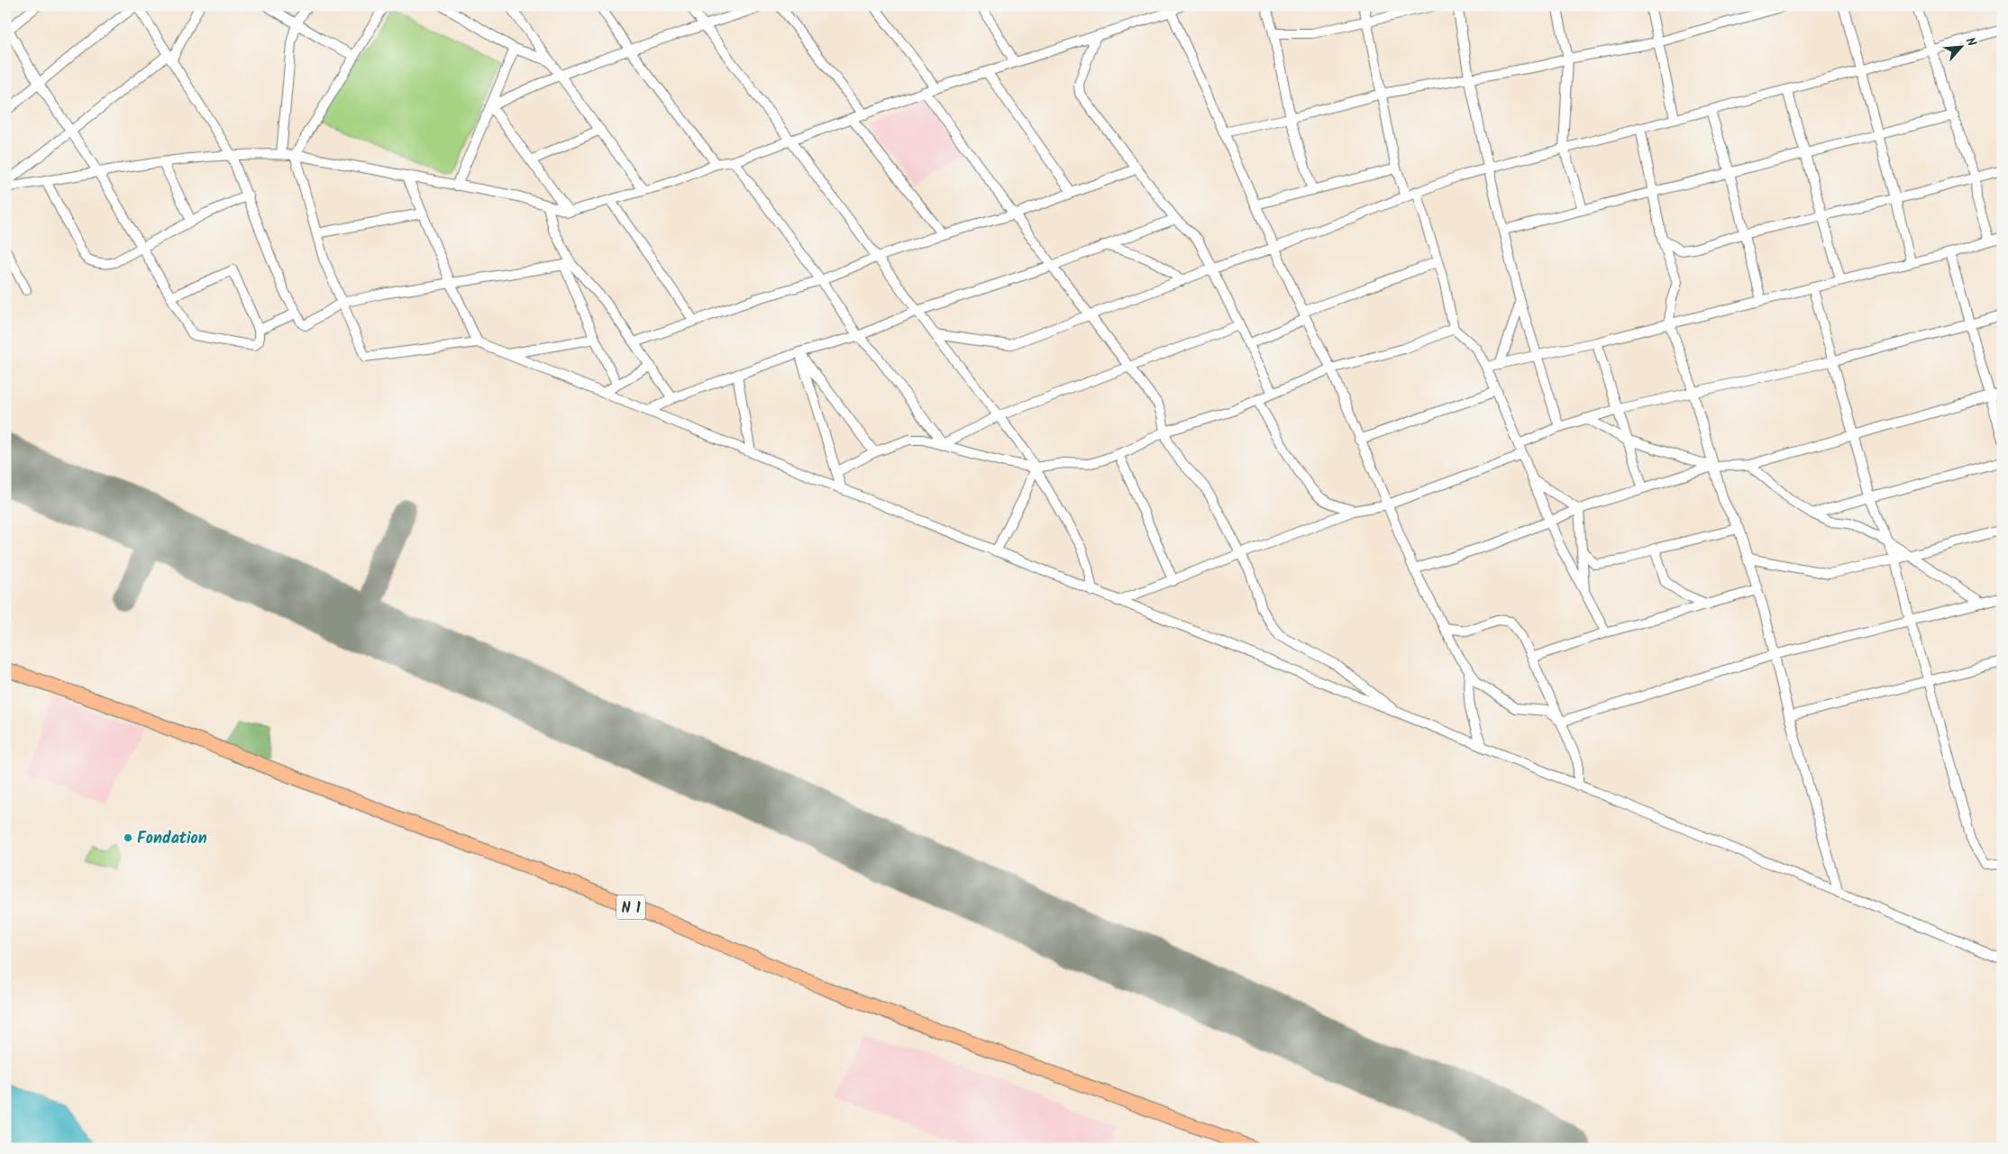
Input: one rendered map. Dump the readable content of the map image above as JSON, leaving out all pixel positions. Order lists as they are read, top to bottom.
{
  "streets": {
    "highway": ["N 1"]
  },
  "places": ["Fondation"],
  "north": "top right"
}
